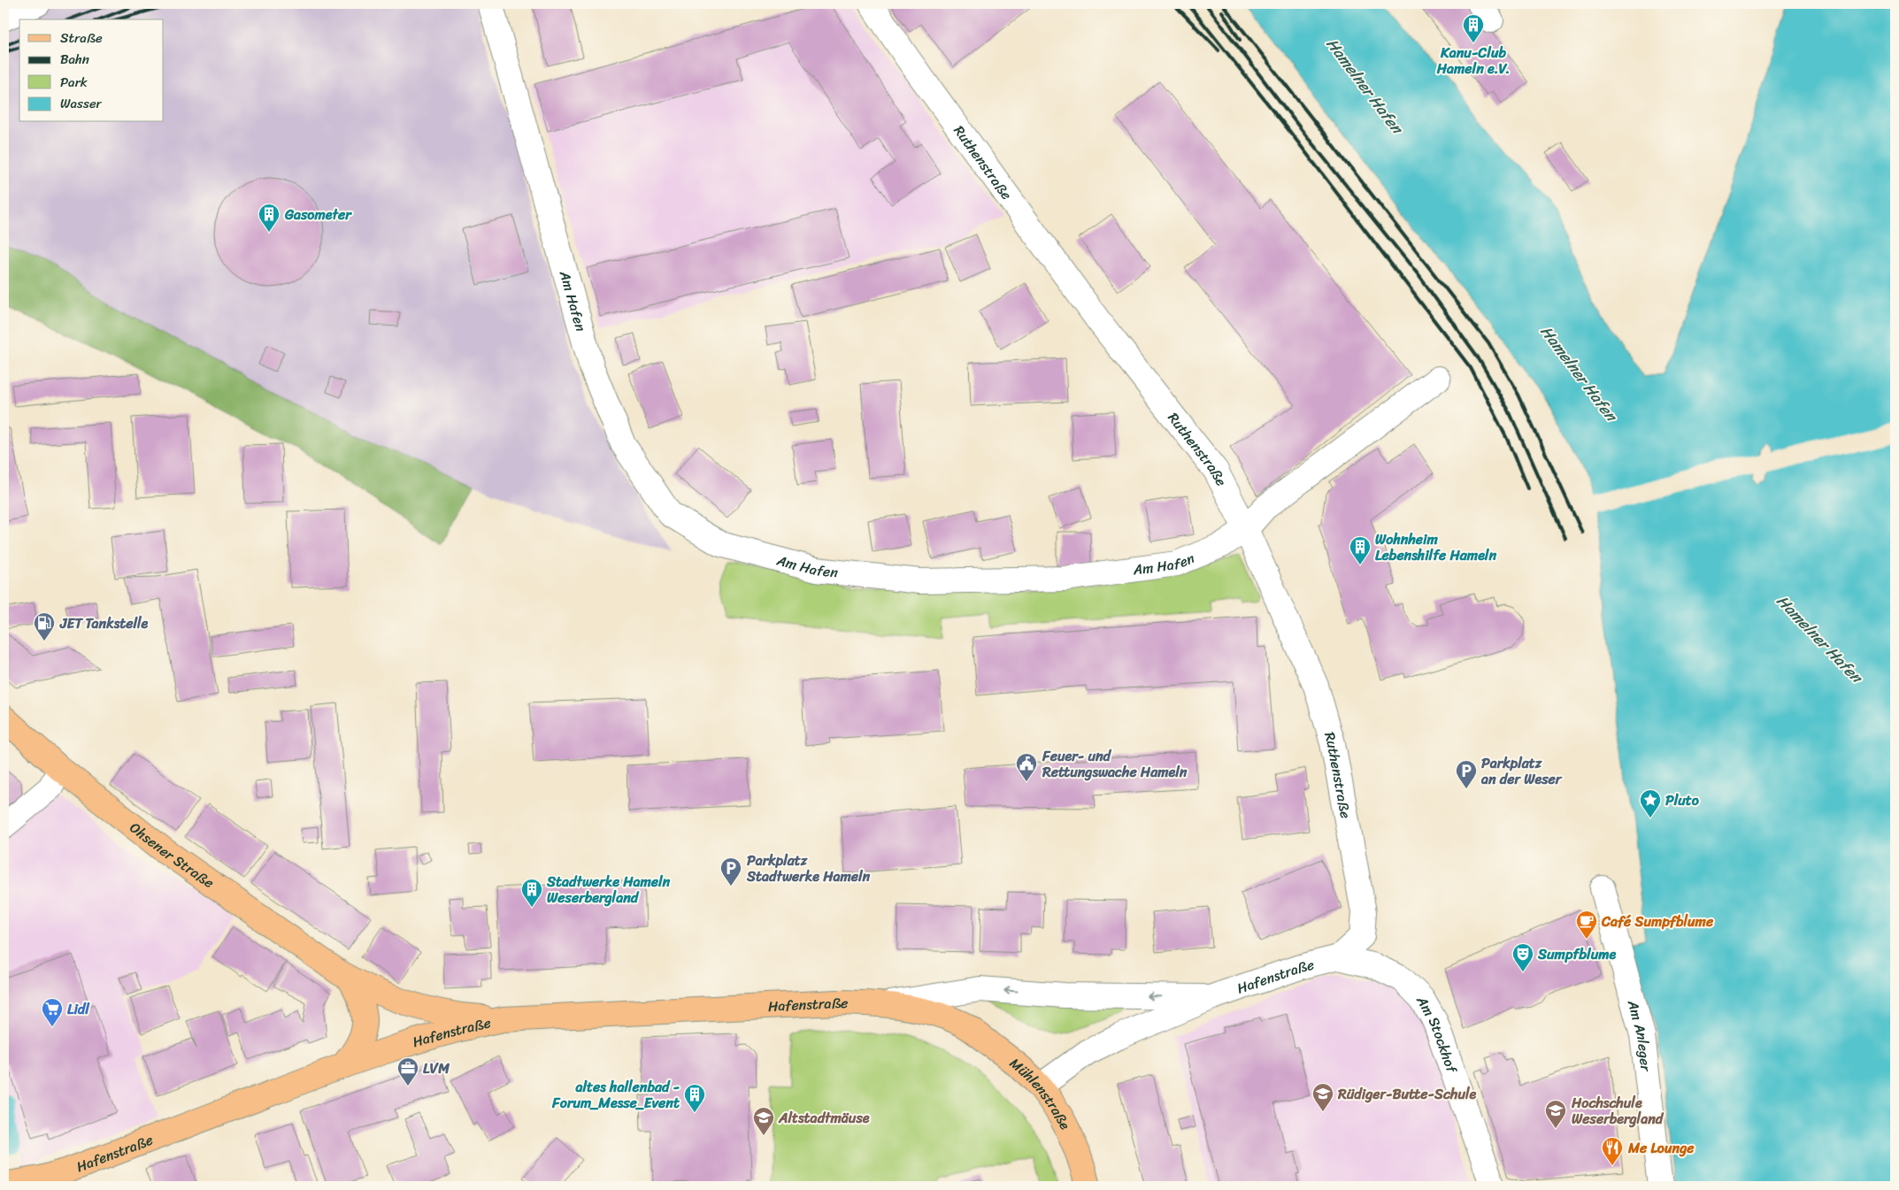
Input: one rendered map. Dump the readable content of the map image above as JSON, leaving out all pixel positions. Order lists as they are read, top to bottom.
{
  "streets": {
    "main road": ["Ohsener Straße", "Hafenstraße", "Mühlenstraße"],
    "street": [
      "Ruthenstraße",
      "Am Hafen",
      "Am Stockhof",
      "Am Anleger"
    ]
  },
  "crossings": [
    ["Ruthenstraße", "Am Hafen"],
    ["Ruthenstraße", "Hafenstraße"],
    ["Ruthenstraße", "Am Stockhof"],
    ["Ohsener Straße", "Hafenstraße"],
    ["Hafenstraße", "Am Stockhof"],
    ["Hafenstraße", "Mühlenstraße"]
  ],
  "water": ["Hamelner Hafen"],
  "places": {
    "building": [
      "Kanu-Club Hameln e.V.",
      "Gasometer",
      "Wohnheim Lebenshilfe Hameln",
      "Stadtwerke Hameln Weserbergland",
      "altes hallenbad - Forum_Messe_Event"
    ],
    "fuel station": ["JET Tankstelle"],
    "public building": ["Feuer- und Rettungswache Hameln"],
    "parking": ["Parkplatz an der Weser", "Parkplatz Stadtwerke Hameln"],
    "place": ["Pluto"],
    "cafe": ["Café Sumpfblume"],
    "theatre": ["Sumpfblume"],
    "supermarket": ["Lidl"],
    "office": ["LVM"],
    "school or university": ["Rüdiger-Butte-Schule", "Hochschule Weserbergland", "Altstadtmäuse"],
    "restaurant": ["Me Lounge"]
  },
  "legend": [
    "Straße",
    "Bahn",
    "Park",
    "Wasser"
  ]
}
